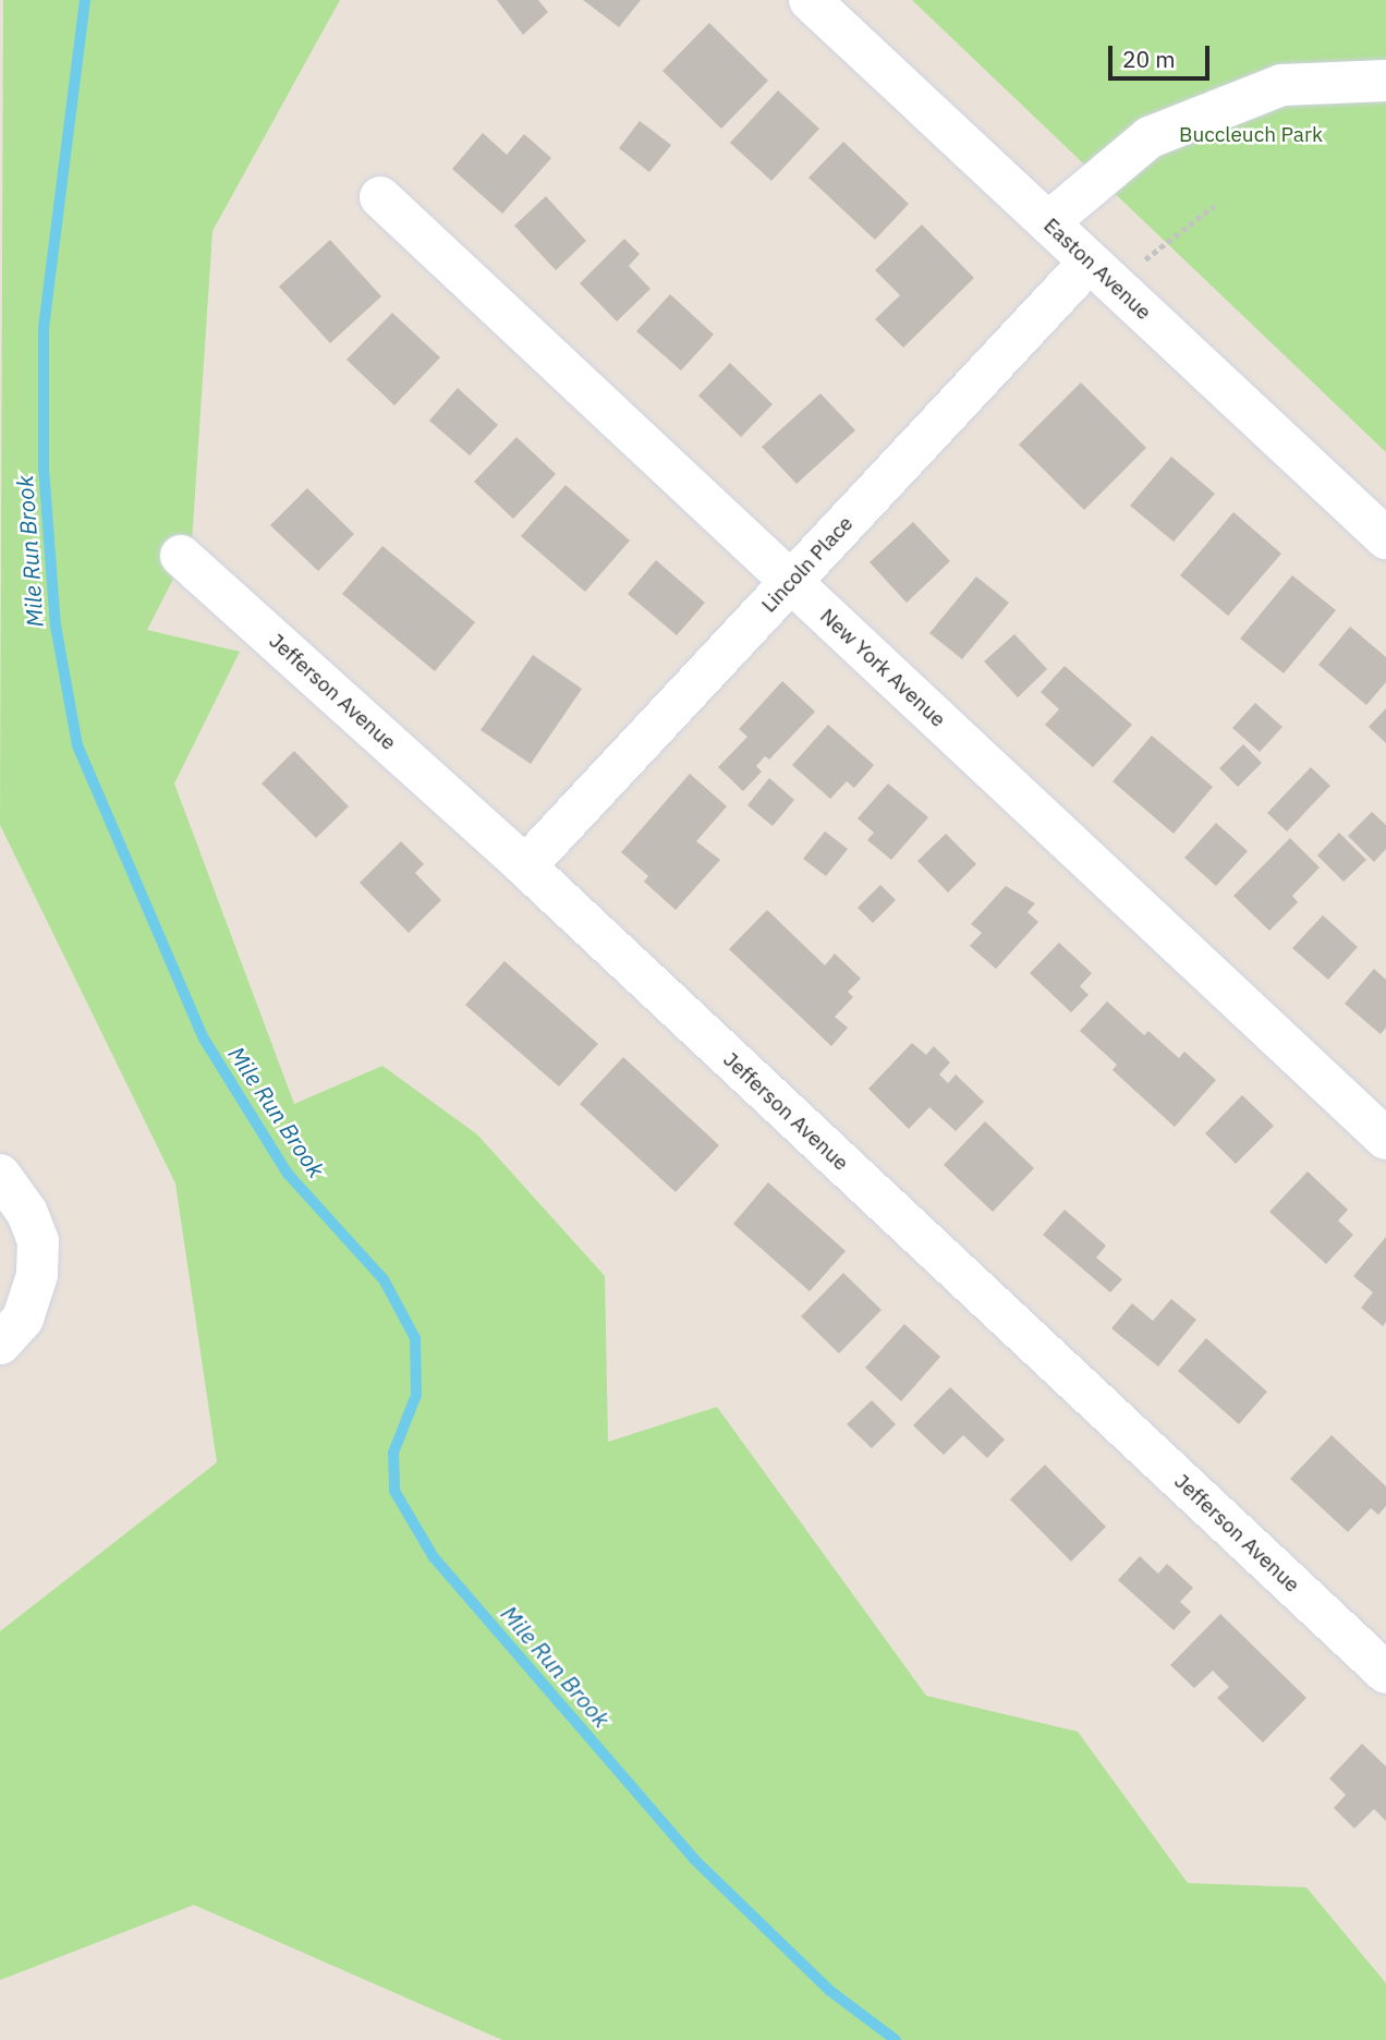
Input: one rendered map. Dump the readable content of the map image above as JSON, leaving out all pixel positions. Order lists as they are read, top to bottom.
{
  "streets": {
    "street": [
      "Easton Avenue",
      "Lincoln Place",
      "New York Avenue",
      "Jefferson Avenue"
    ]
  },
  "crossings": [
    ["Easton Avenue", "Lincoln Place"],
    ["Lincoln Place", "New York Avenue"],
    ["Lincoln Place", "Jefferson Avenue"]
  ],
  "water": ["Mile Run Brook"],
  "parks": ["Buccleuch Park"],
  "scale_bar": "20 m"
}
